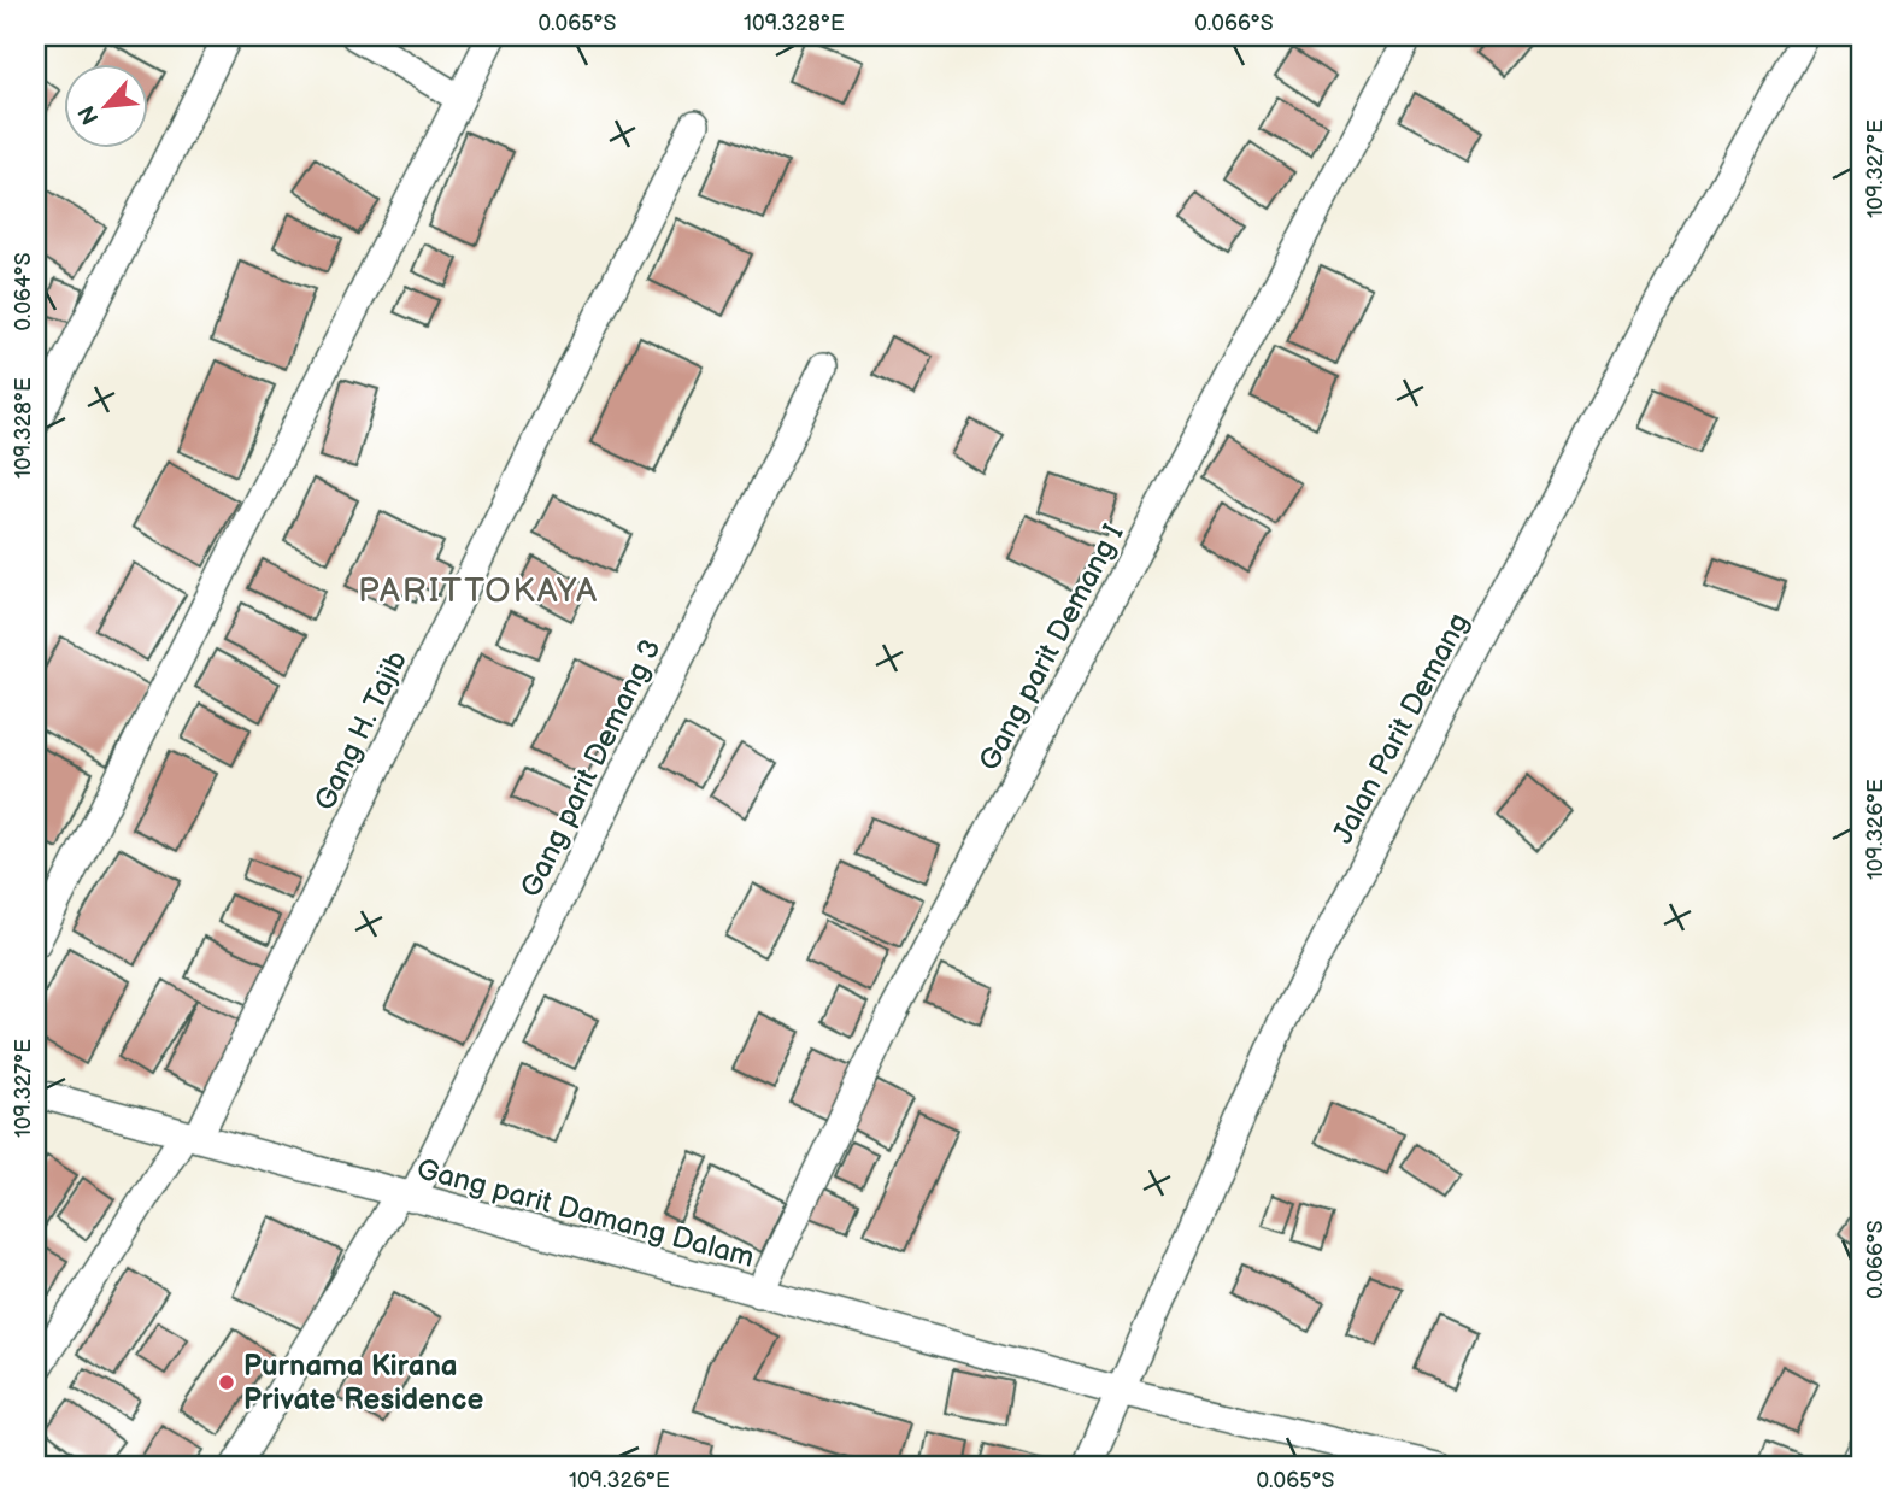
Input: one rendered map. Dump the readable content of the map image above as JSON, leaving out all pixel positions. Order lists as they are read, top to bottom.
{
  "streets": {
    "street": [
      "Gang parit Demang I",
      "Jalan Parit Demang",
      "Gang H. Tajib",
      "Gang parit Demang 3",
      "Gang parit Damang Dalam"
    ]
  },
  "crossings": [
    ["Gang parit Demang I", "Gang parit Damang Dalam"],
    ["Jalan Parit Demang", "Gang parit Damang Dalam"],
    ["Gang H. Tajib", "Gang parit Damang Dalam"],
    ["Gang parit Demang 3", "Gang parit Damang Dalam"]
  ],
  "districts": ["PARITTOKAYA"],
  "places": ["Purnama Kirana Private Residence"],
  "north": "bottom left",
  "coordinates": [
    "0.065°S",
    "109.328°E",
    "0.066°S",
    "109.327°E",
    "0.064°S",
    "109.326°E"
  ]
}
